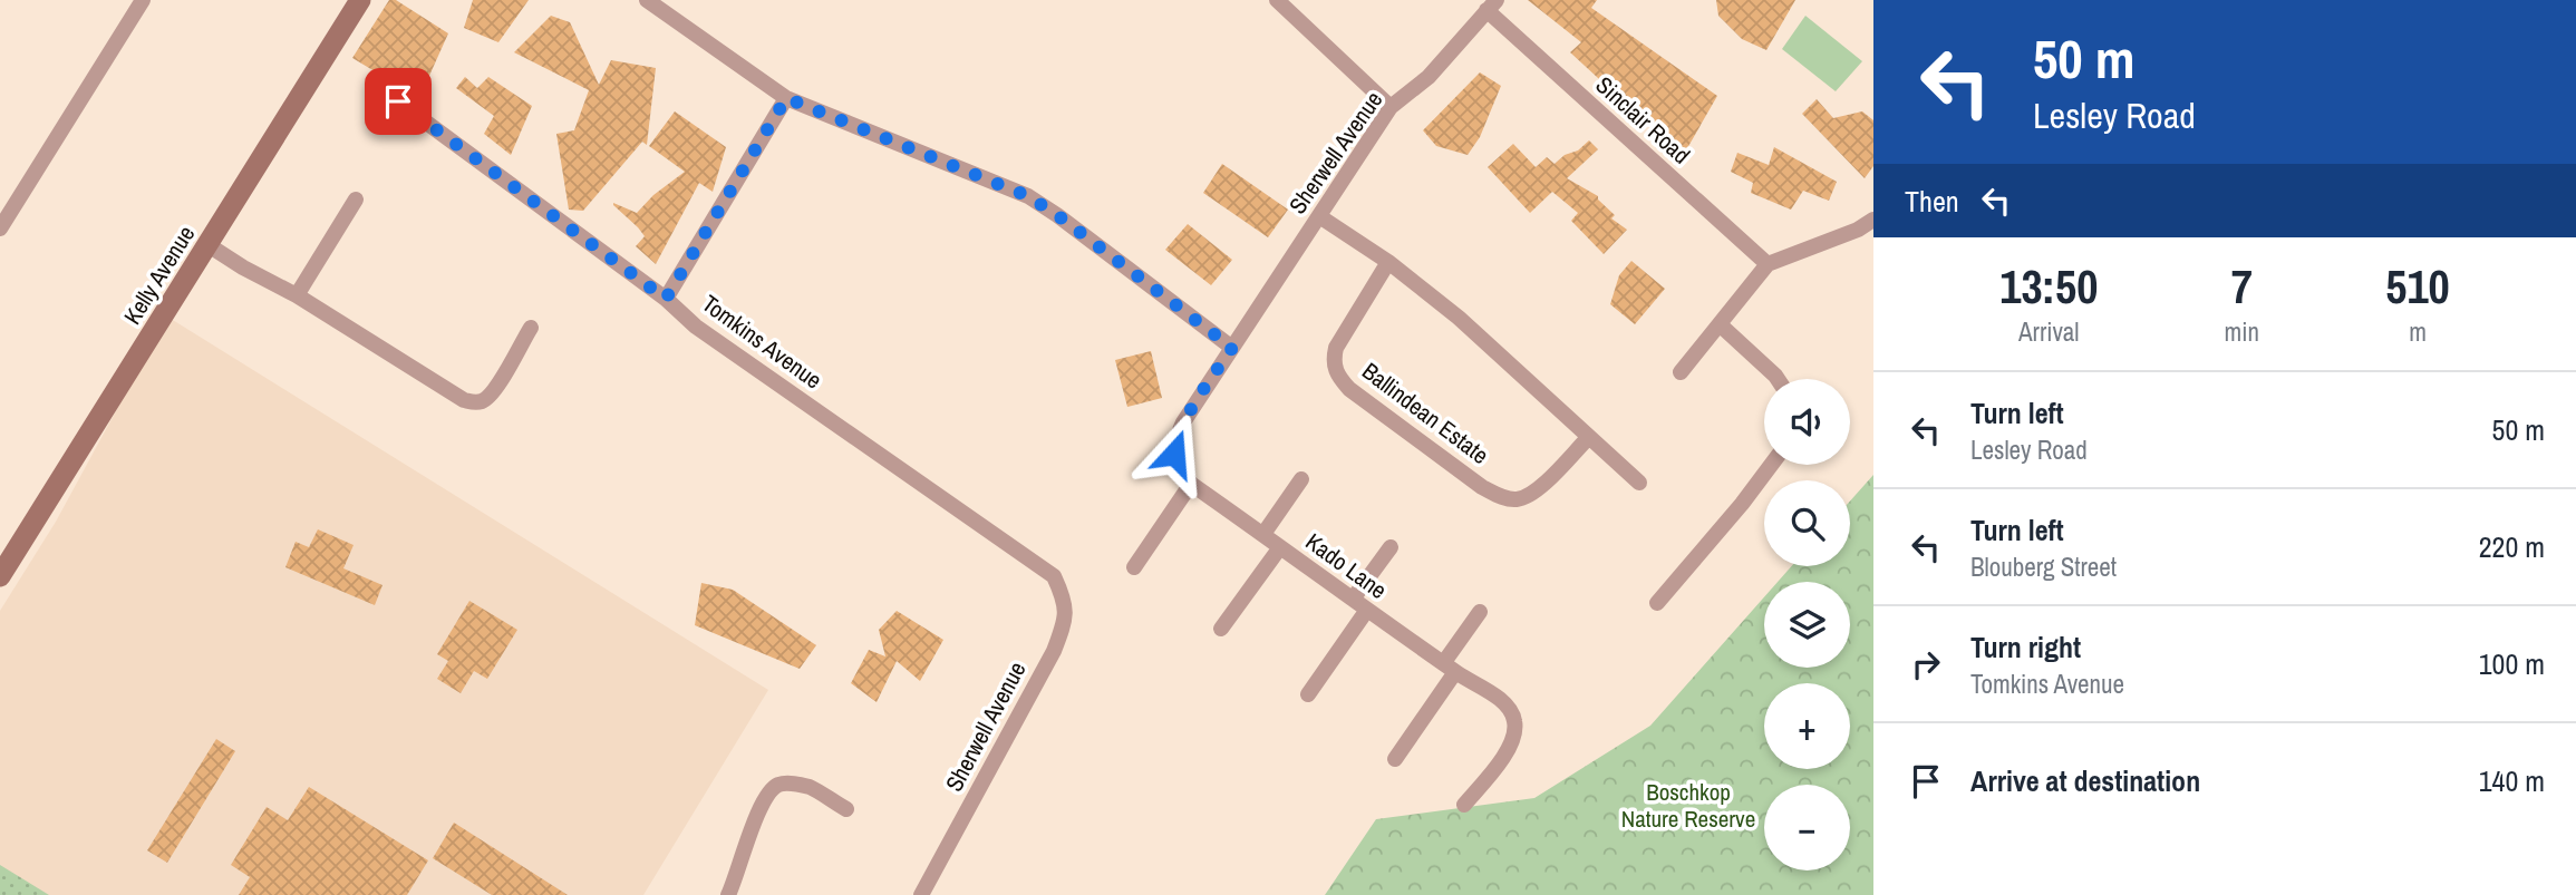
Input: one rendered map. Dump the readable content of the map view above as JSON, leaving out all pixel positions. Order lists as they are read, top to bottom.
{
  "streets": {
    "street": [
      "Sinclair Road",
      "Sherwell Avenue",
      "Kelly Avenue",
      "Tomkins Avenue",
      "Ballindean Estate",
      "Kado Lane"
    ]
  },
  "crossings": [
    ["Sinclair Road", "Sherwell Avenue"],
    ["Sherwell Avenue", "Tomkins Avenue"]
  ],
  "parks": ["Boschkop Nature Reserve"],
  "page": {
    "turn": ["50 m", "Lesley Road"],
    "then": "Then",
    "eta": [
      "13:50",
      "Arrival",
      "7",
      "min",
      "510",
      "m"
    ],
    "list": [
      {
        "name": "Turn left",
        "note": "Lesley Road",
        "value": "50 m"
      },
      {
        "name": "Turn left",
        "note": "Blouberg Street",
        "value": "220 m"
      },
      {
        "name": "Turn right",
        "note": "Tomkins Avenue",
        "value": "100 m"
      },
      {
        "name": "Arrive at destination",
        "value": "140 m"
      }
    ],
    "map_buttons": ["+", "−"]
  }
}
